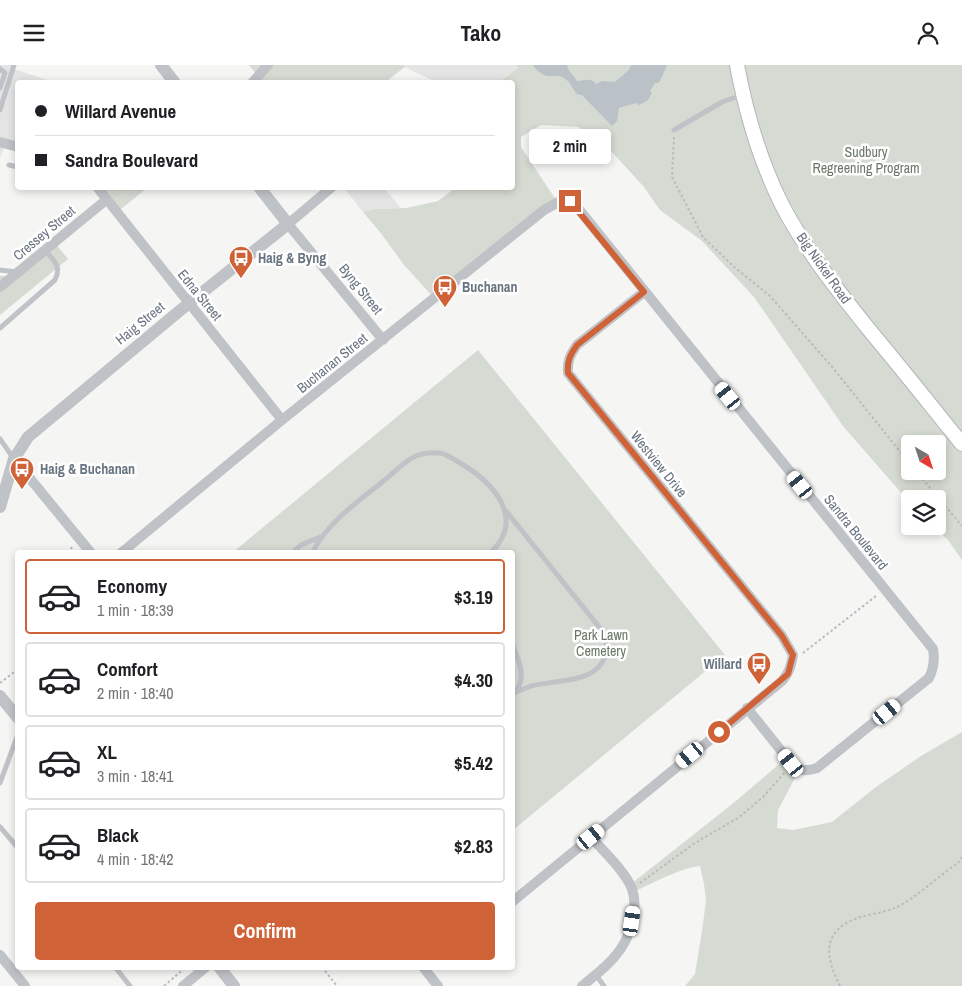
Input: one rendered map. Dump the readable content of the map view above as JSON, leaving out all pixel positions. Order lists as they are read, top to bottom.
{
  "streets": {
    "main road": ["Big Nickel Road"],
    "street": [
      "Cressey Street",
      "Byng Street",
      "Edna Street",
      "Haig Street",
      "Buchanan Street",
      "Westview Drive",
      "Sandra Boulevard"
    ]
  },
  "crossings": [
    ["Cressey Street", "Edna Street"],
    ["Byng Street", "Haig Street"],
    ["Byng Street", "Buchanan Street"],
    ["Edna Street", "Haig Street"],
    ["Edna Street", "Buchanan Street"],
    ["Buchanan Street", "Sandra Boulevard"],
    ["Westview Drive", "Sandra Boulevard"]
  ],
  "parks": ["Sudbury Regreening Program", "Park Lawn Cemetery"],
  "places": {
    "bus stop": [
      "Haig & Byng",
      "Buchanan",
      "Haig & Buchanan",
      "Willard"
    ]
  },
  "north": "bottom right",
  "page": {
    "header": "Tako",
    "banner": ["Willard Avenue", "Sandra Boulevard"],
    "bubble": "2 min",
    "list": [
      {
        "name": "Economy",
        "note": "1 min · 18:39",
        "value": "$3.19"
      },
      {
        "name": "Comfort",
        "note": "2 min · 18:40",
        "value": "$4.30"
      },
      {
        "name": "XL",
        "note": "3 min · 18:41",
        "value": "$5.42"
      },
      {
        "name": "Black",
        "note": "4 min · 18:42",
        "value": "$2.83"
      }
    ],
    "buttons": "Confirm"
  }
}
